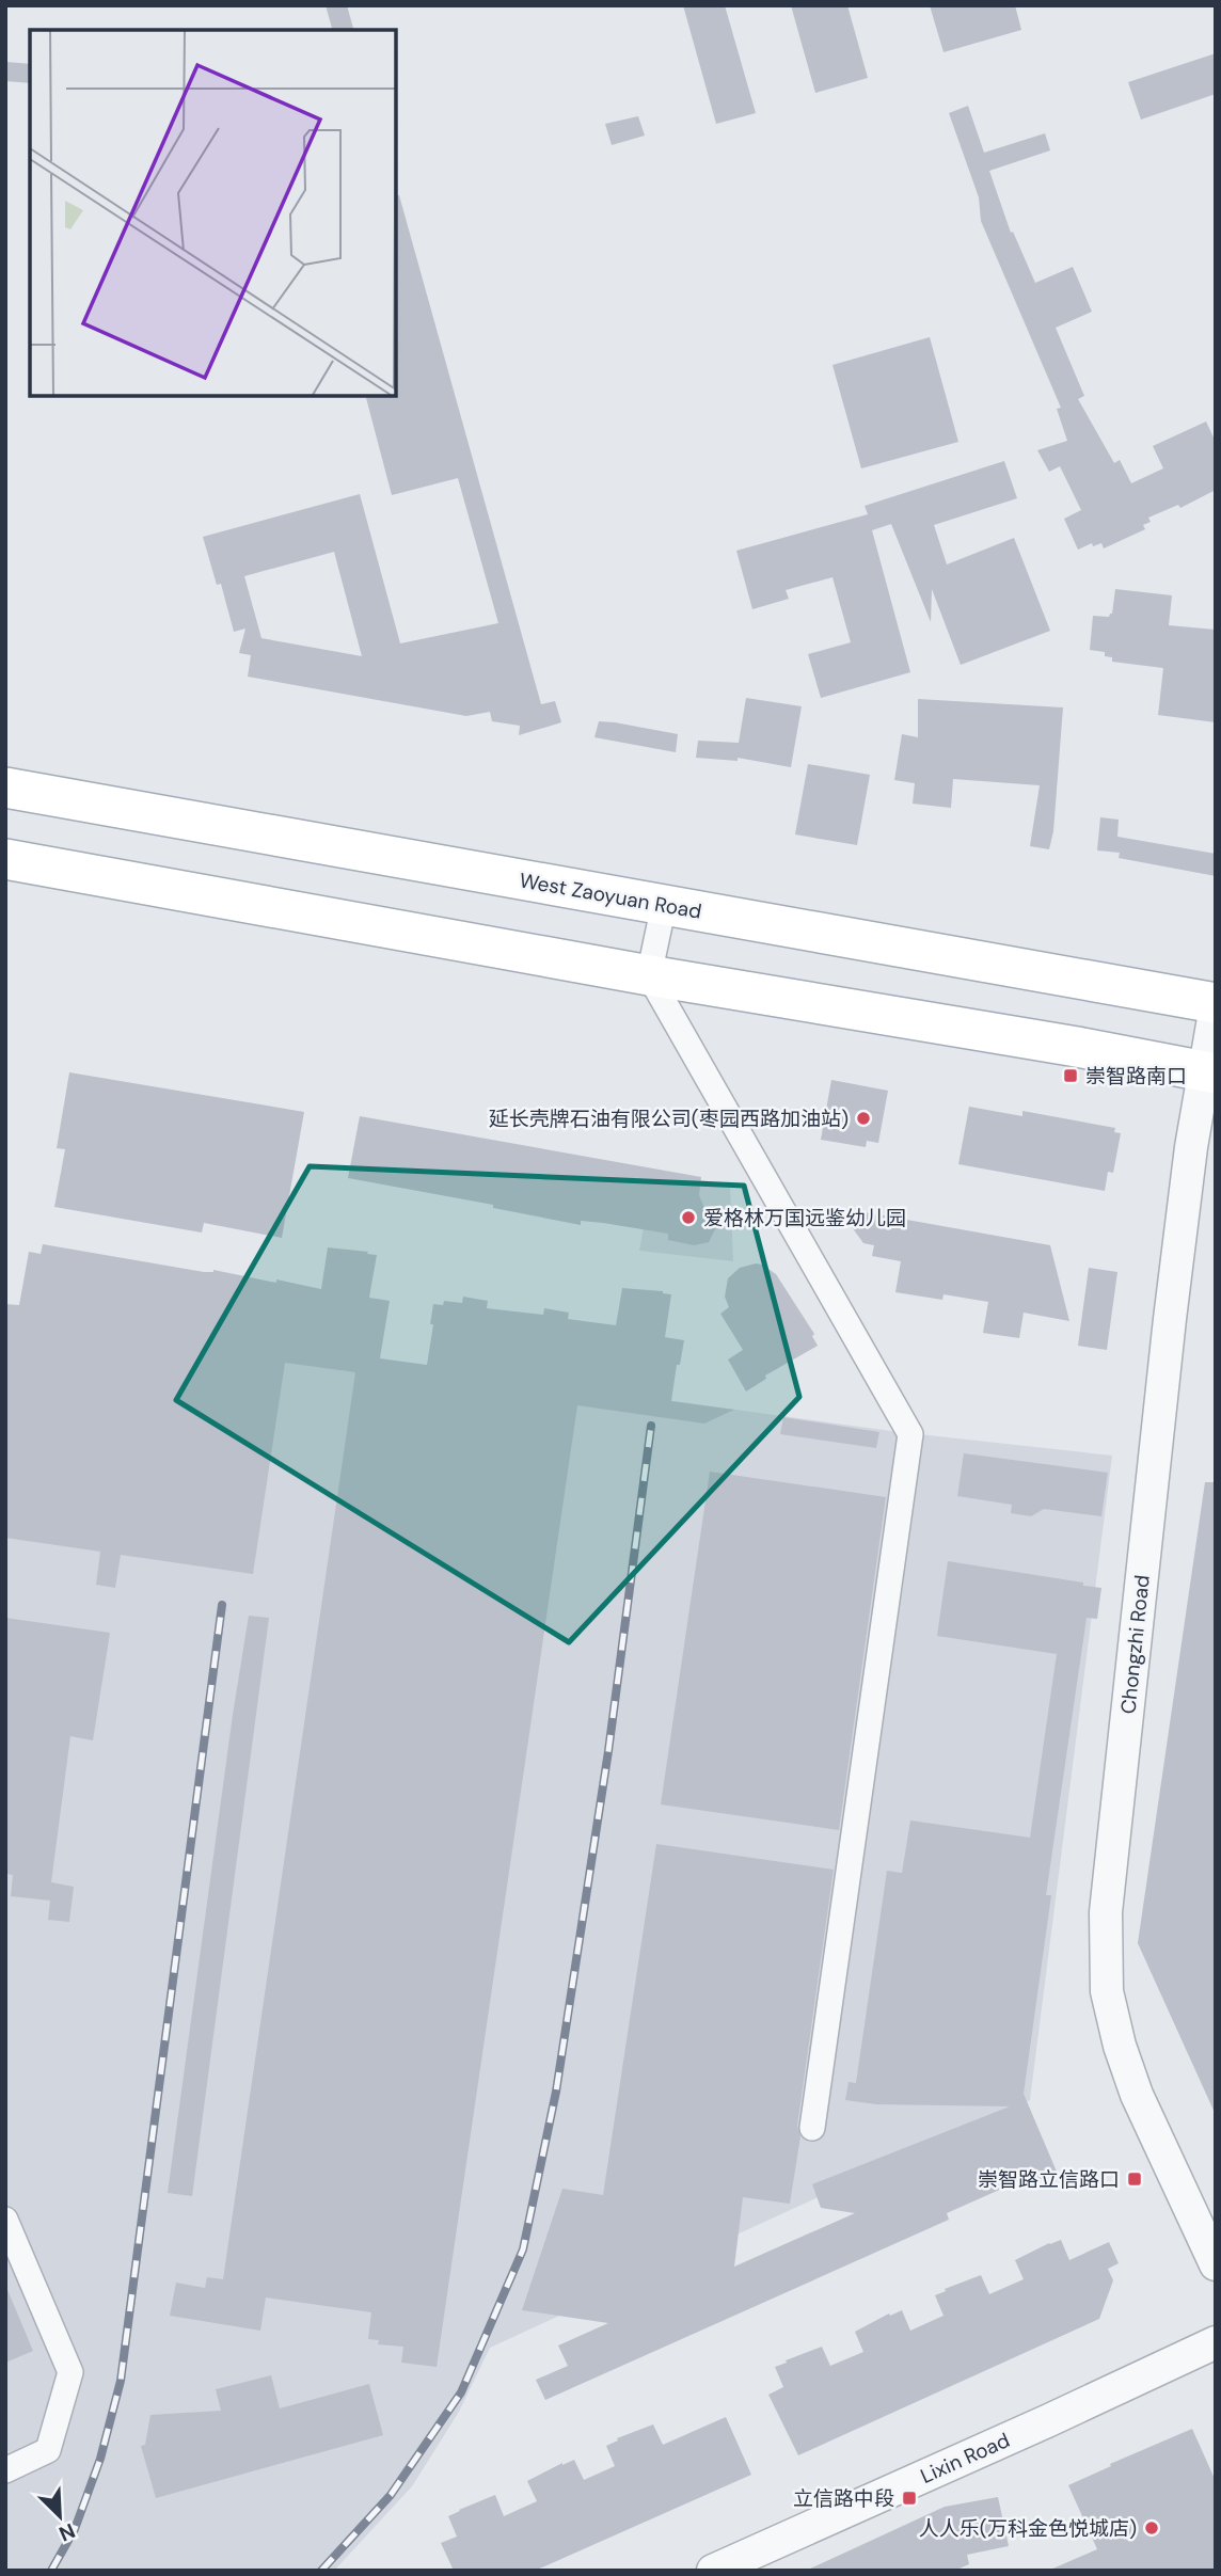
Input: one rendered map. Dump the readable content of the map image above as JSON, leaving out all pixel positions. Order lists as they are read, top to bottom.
{
  "streets": {
    "main road": ["West Zaoyuan Road"],
    "street": ["Chongzhi Road", "Lixin Road"]
  },
  "crossings": [
    ["West Zaoyuan Road", "Chongzhi Road"]
  ],
  "places": {
    "transit": ["崇智路南口", "崇智路立信路口", "立信路中段"],
    "other": ["延长壳牌石油有限公司(枣园西路加油站)", "爱格林万国远鉴幼儿园", "人人乐(万科金色悦城店)"]
  },
  "north": "bottom right"
}
